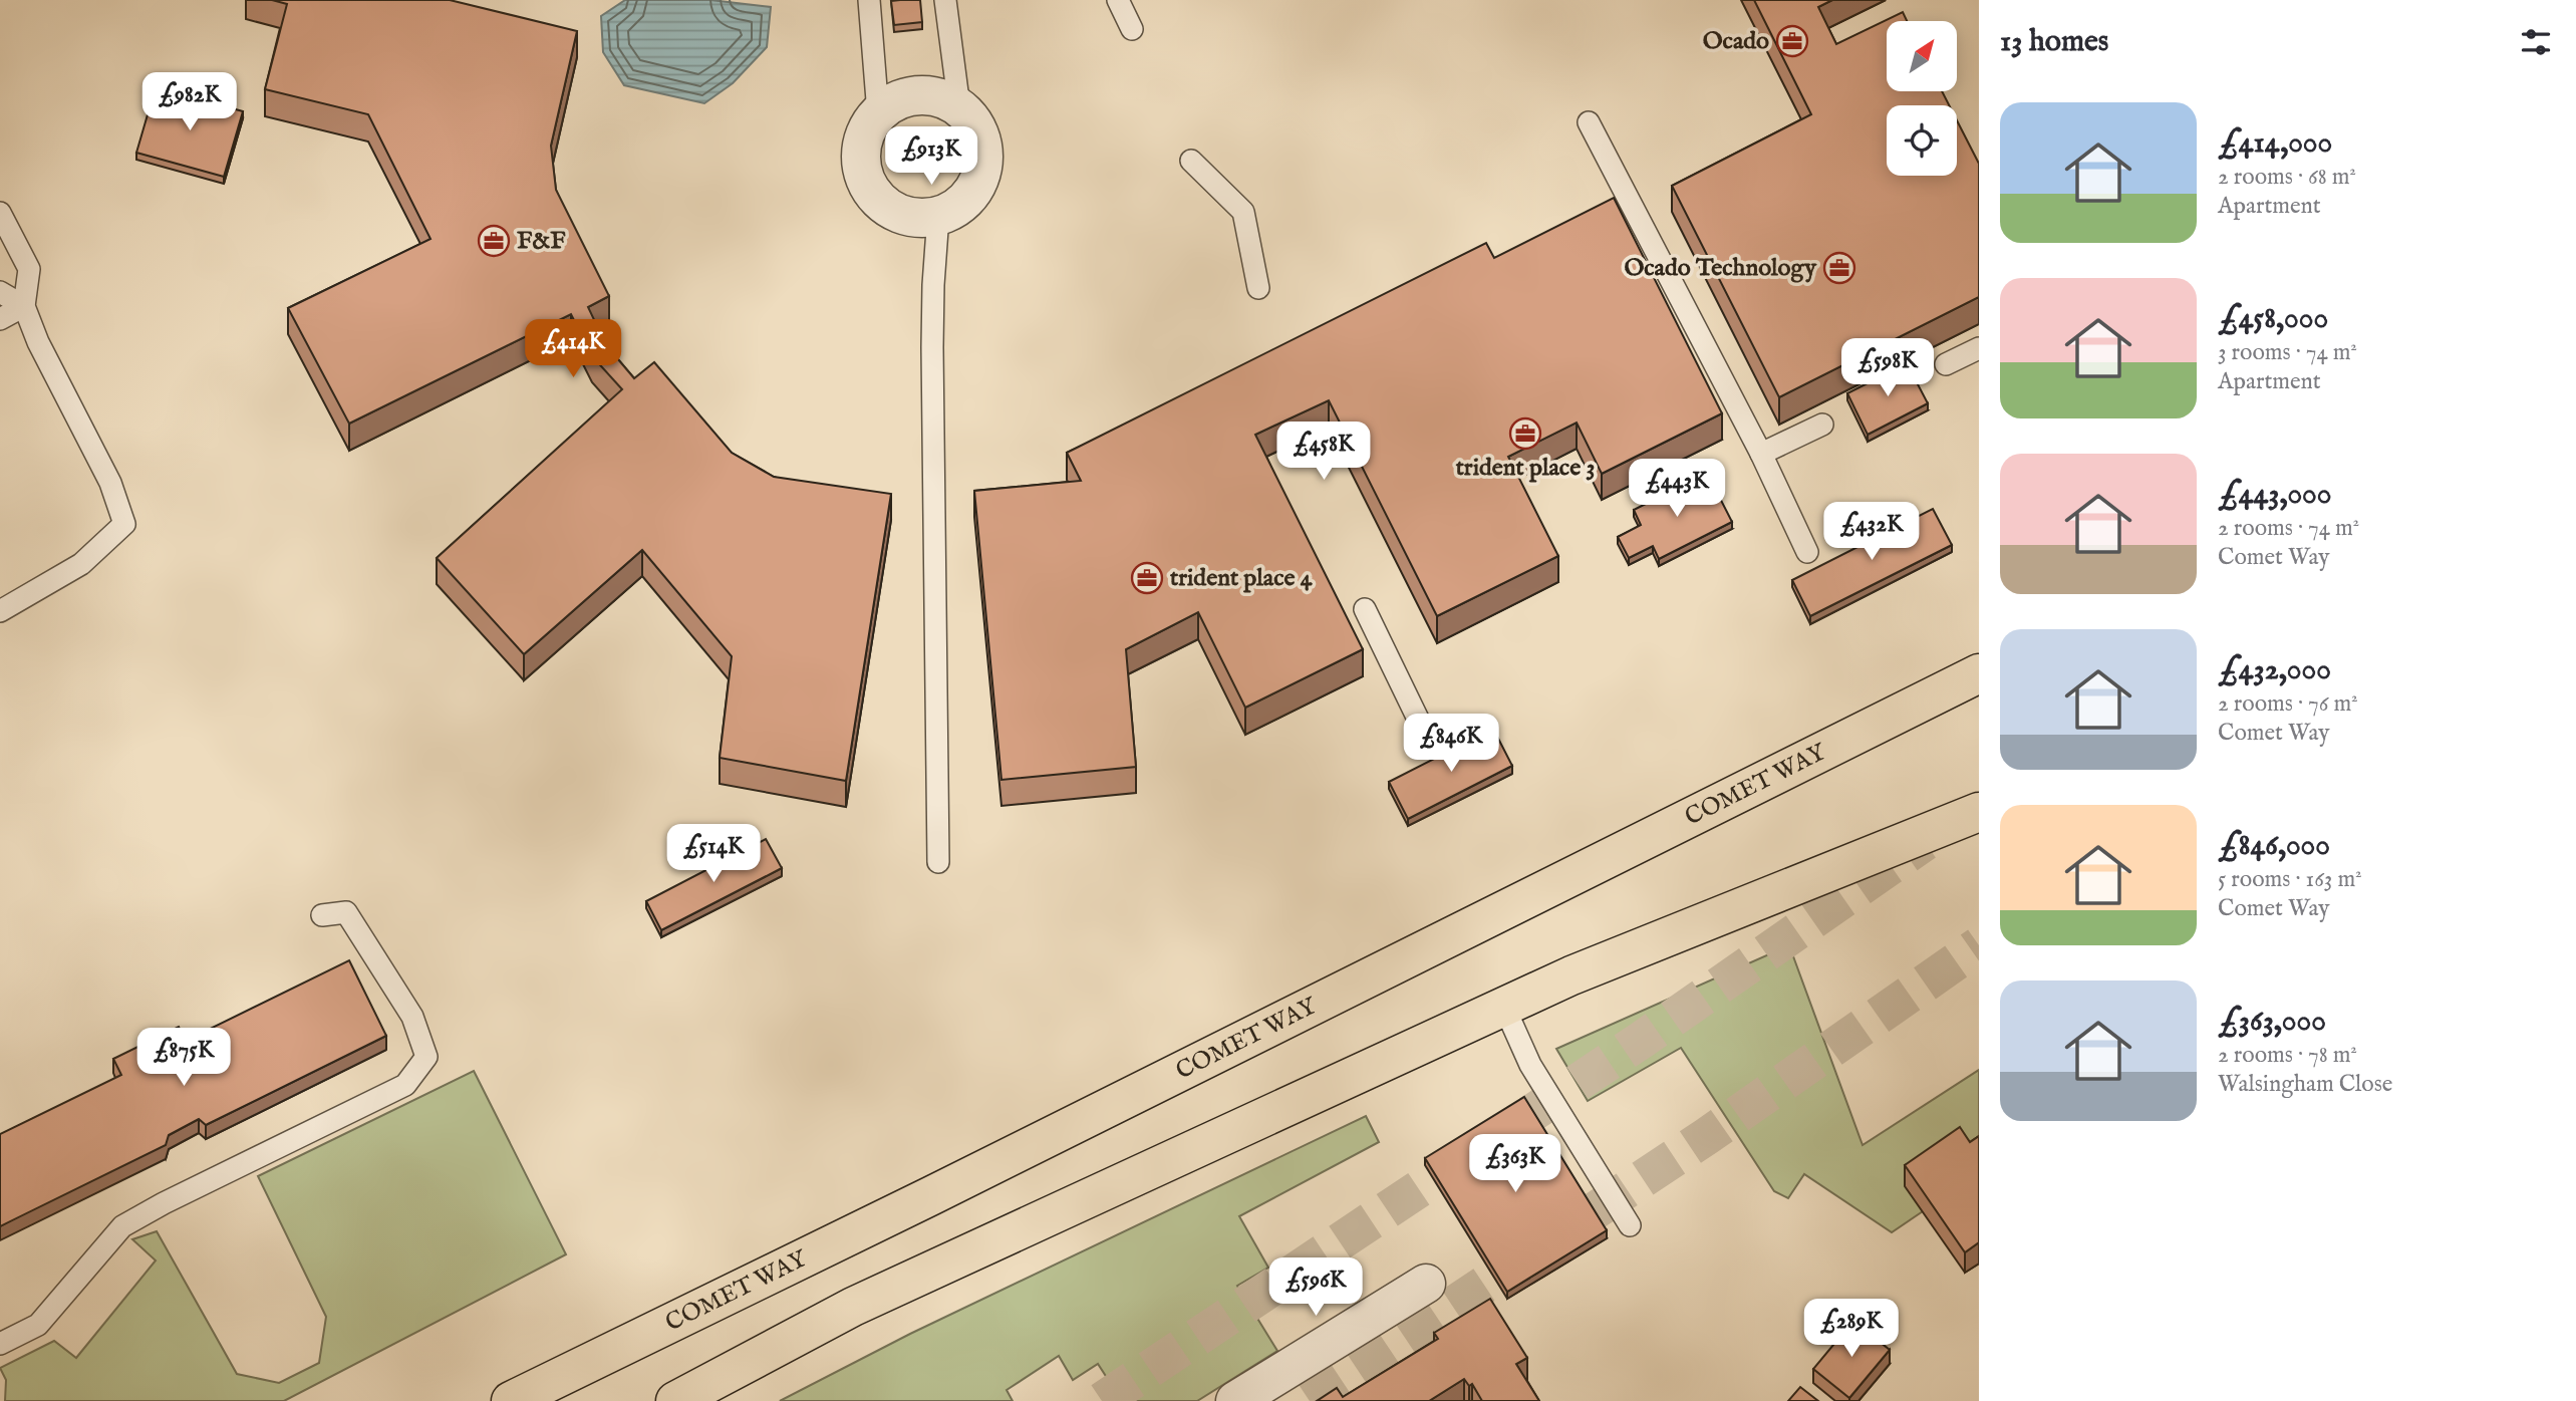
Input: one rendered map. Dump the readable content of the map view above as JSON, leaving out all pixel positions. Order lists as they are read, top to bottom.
{
  "streets": {
    "main road": ["COMET WAY"]
  },
  "places": {
    "office": [
      "Ocado",
      "F&F",
      "Ocado Technology",
      "trident place 3",
      "trident place 4"
    ]
  },
  "north": "top right",
  "page": {
    "heading": "13 homes",
    "price": [
      "£982K",
      "£913K",
      "£414K",
      "£598K",
      "£458K",
      "£443K",
      "£432K",
      "£846K",
      "£514K",
      "£875K",
      "£363K",
      "£596K",
      "£289K"
    ],
    "list": [
      {
        "name": "£414,000",
        "note": "2 rooms · 68 m² · Apartment"
      },
      {
        "name": "£458,000",
        "note": "3 rooms · 74 m² · Apartment"
      },
      {
        "name": "£443,000",
        "note": "2 rooms · 74 m² · Comet Way"
      },
      {
        "name": "£432,000",
        "note": "2 rooms · 76 m² · Comet Way"
      },
      {
        "name": "£846,000",
        "note": "5 rooms · 163 m² · Comet Way"
      },
      {
        "name": "£363,000",
        "note": "2 rooms · 78 m² · Walsingham Close"
      }
    ]
  }
}
